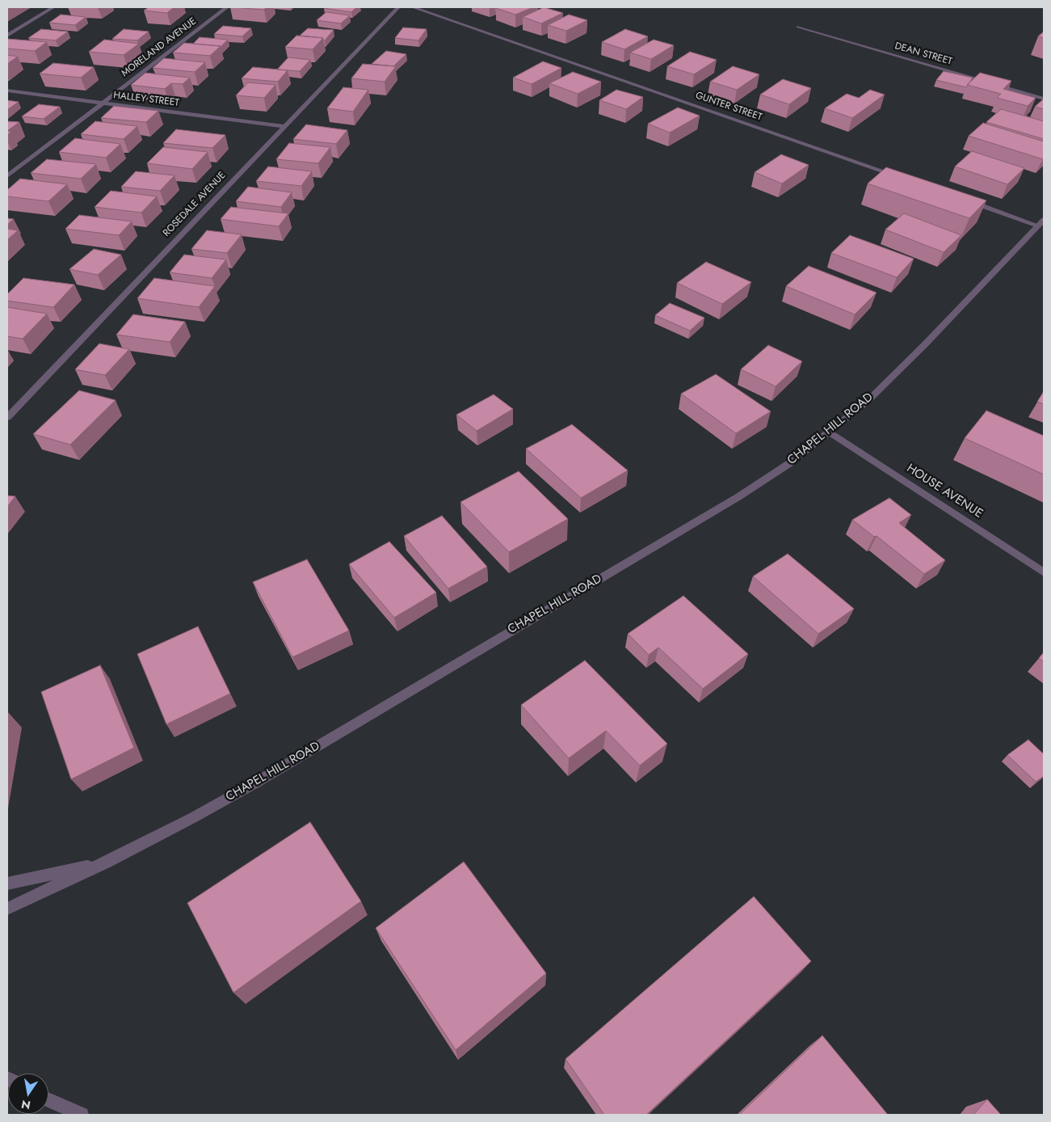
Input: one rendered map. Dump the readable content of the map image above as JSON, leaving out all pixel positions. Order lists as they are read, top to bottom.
{
  "streets": {
    "street": [
      "MORELAND AVENUE",
      "DEAN STREET",
      "HALLEY STREET",
      "GUNTER STREET",
      "ROSEDALE AVENUE",
      "CHAPEL HILL ROAD",
      "HOUSE AVENUE"
    ]
  },
  "crossings": [
    ["MORELAND AVENUE", "HALLEY STREET"],
    ["HALLEY STREET", "ROSEDALE AVENUE"],
    ["CHAPEL HILL ROAD", "HOUSE AVENUE"]
  ],
  "north": "bottom"
}
